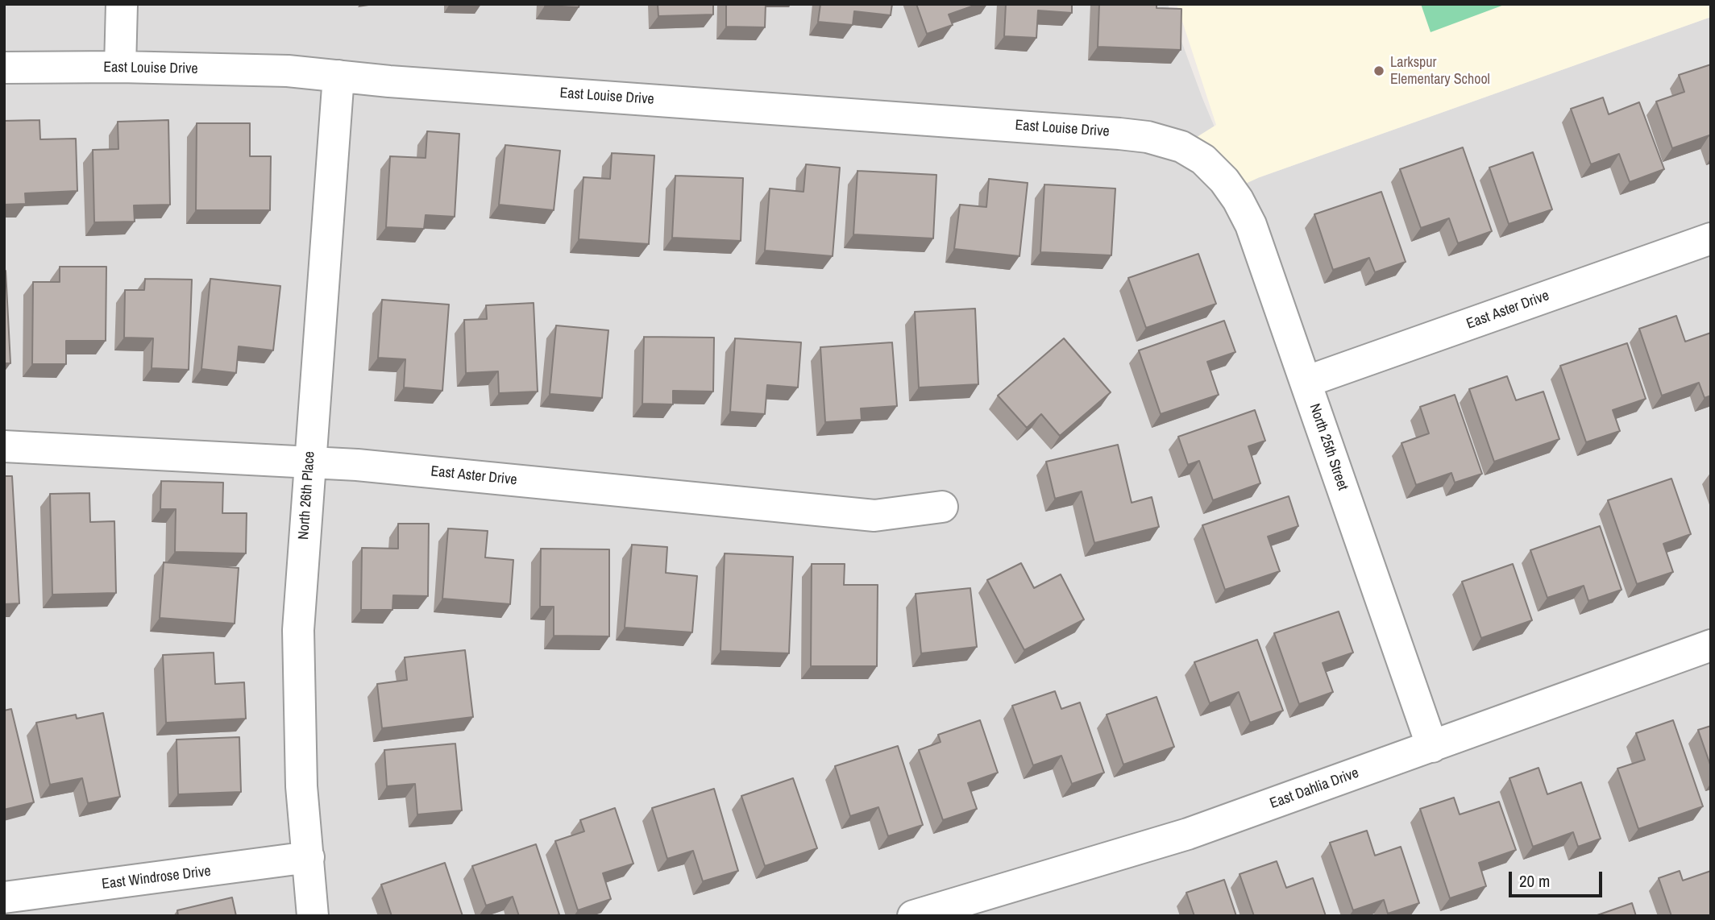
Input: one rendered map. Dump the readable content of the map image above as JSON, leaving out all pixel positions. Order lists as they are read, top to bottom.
{
  "streets": {
    "street": [
      "East Louise Drive",
      "East Aster Drive",
      "North 25th Street",
      "North 26th Place",
      "East Dahlia Drive",
      "East Windrose Drive"
    ]
  },
  "crossings": [
    ["East Louise Drive", "North 25th Street"],
    ["East Louise Drive", "North 26th Place"],
    ["East Aster Drive", "North 25th Street"],
    ["East Aster Drive", "North 26th Place"],
    ["North 25th Street", "East Dahlia Drive"],
    ["North 26th Place", "East Windrose Drive"]
  ],
  "places": ["Larkspur Elementary School"],
  "scale_bar": "20 m"
}
